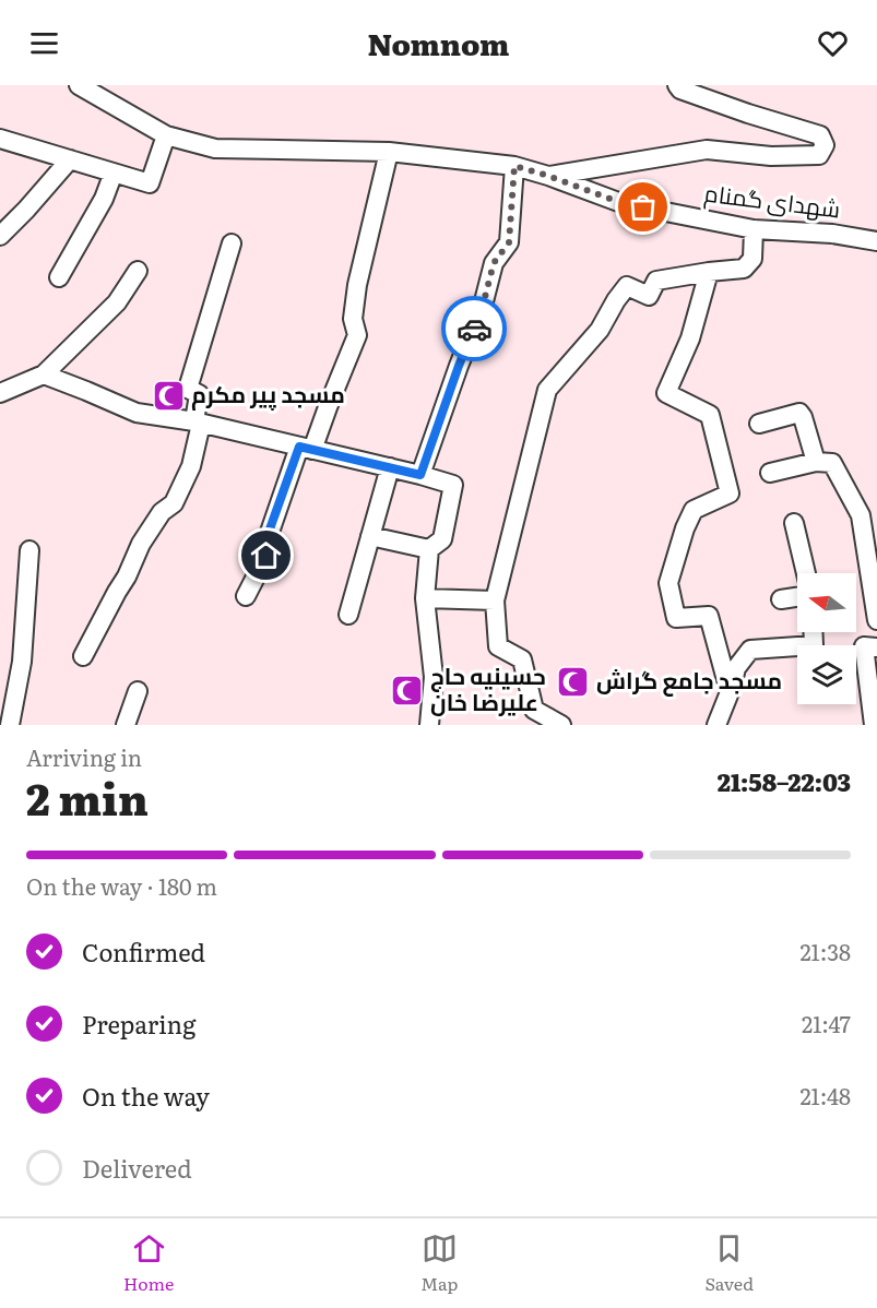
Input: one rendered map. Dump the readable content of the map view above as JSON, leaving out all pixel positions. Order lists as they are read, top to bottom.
{
  "streets": {
    "street": ["شهدای گمنام"]
  },
  "places": {
    "mosque": ["مسجد پیر مکرم", "مسجد جامع گراش", "حسینیه حاج علیرضا خان"]
  },
  "north": "left",
  "page": {
    "header": "Nomnom",
    "heading": ["2 min", "Arriving in", "21:58–22:03"],
    "bar": "On the way · 180 m",
    "list": [
      ["Confirmed", "21:38"],
      ["Preparing", "21:47"],
      ["On the way", "21:48"],
      "Delivered"
    ],
    "tabs": ["Home", "Map", "Saved"]
  }
}
